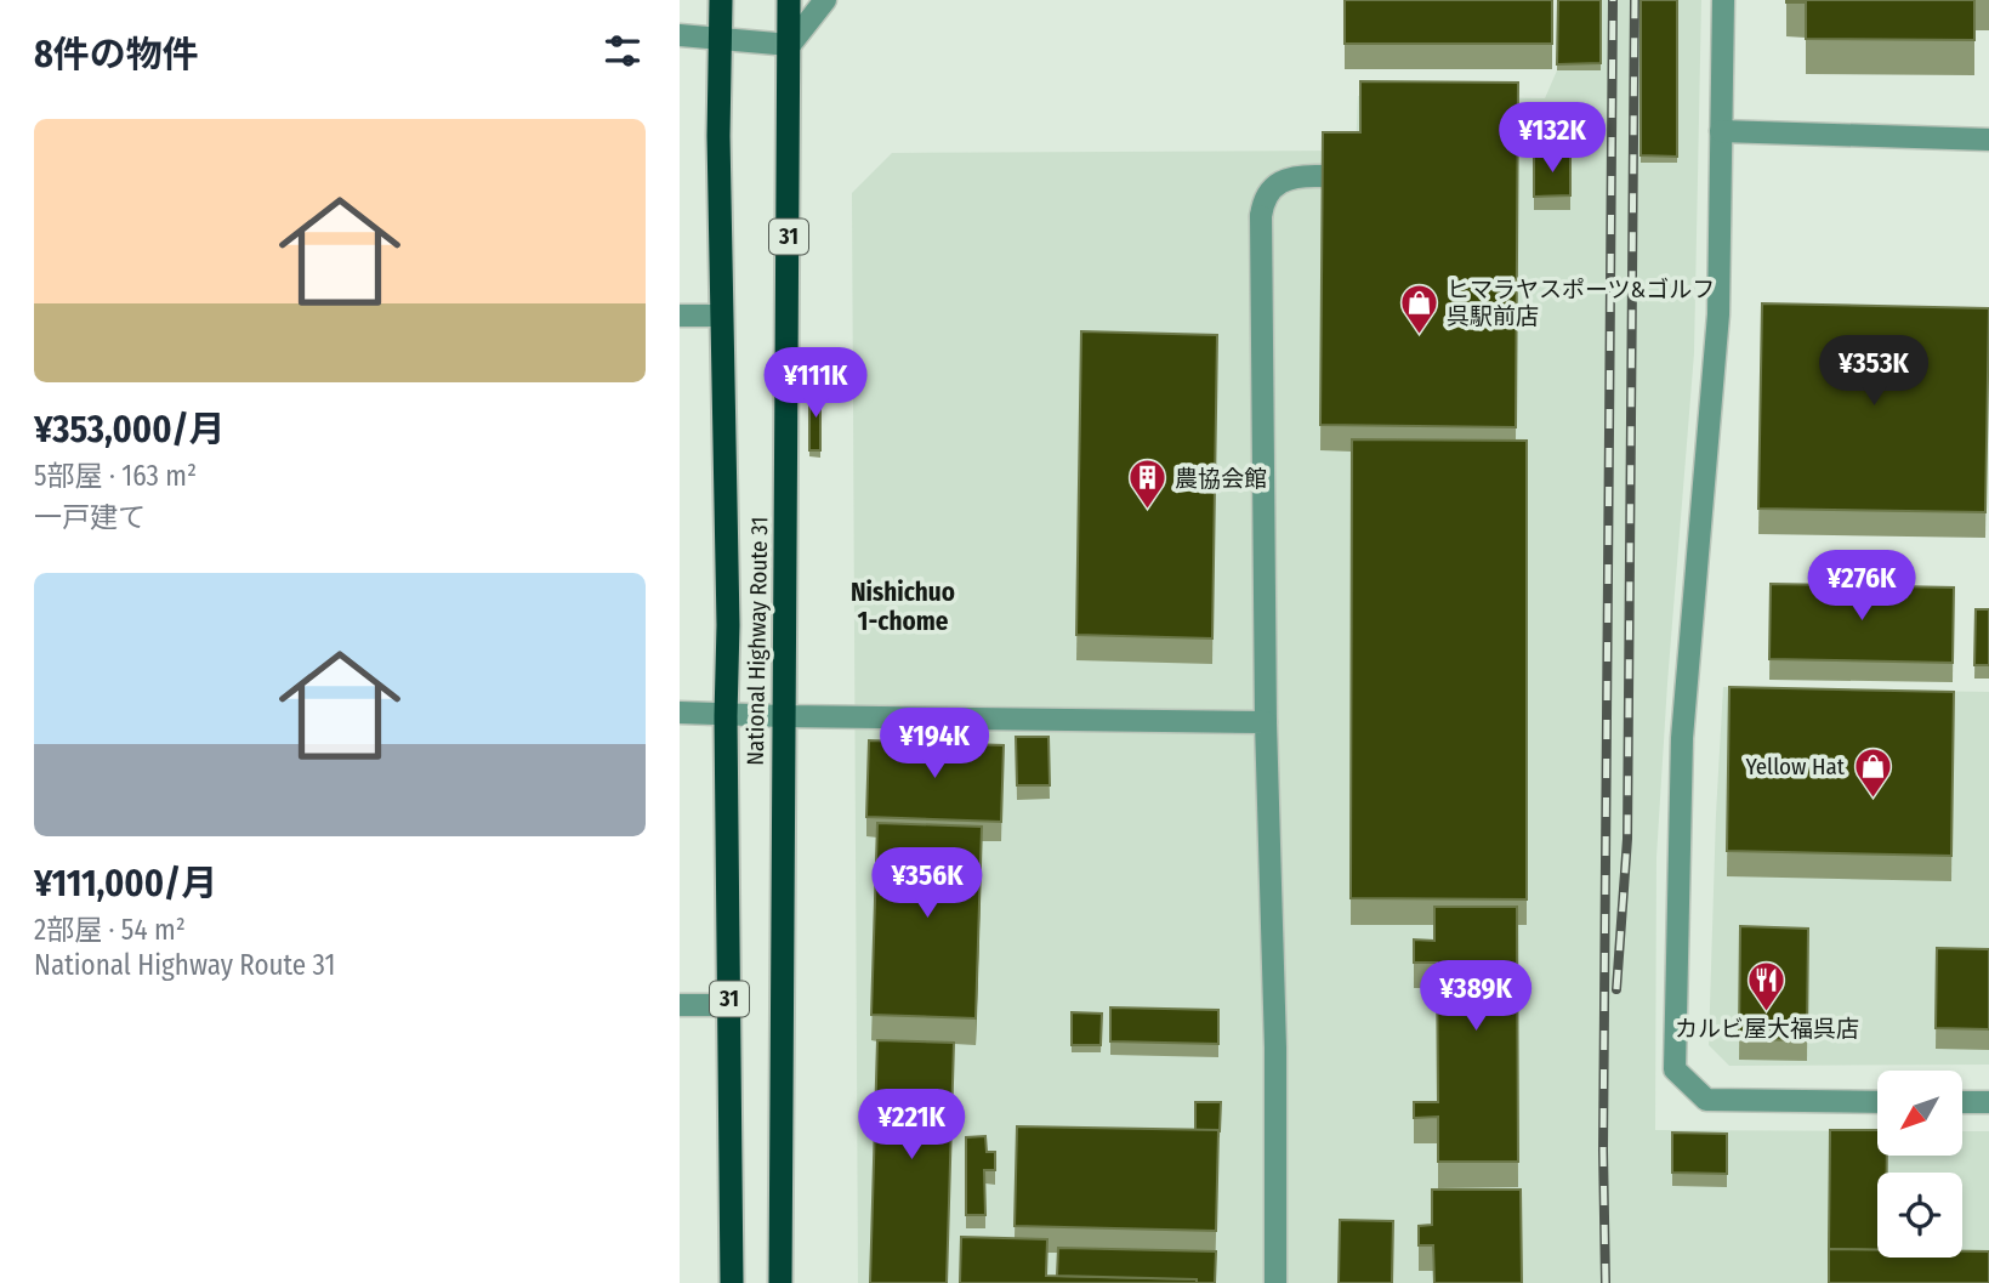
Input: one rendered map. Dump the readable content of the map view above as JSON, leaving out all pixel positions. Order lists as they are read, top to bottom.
{
  "streets": {
    "highway": ["31", "National Highway Route 31"]
  },
  "districts": ["Nishichuo 1-chome"],
  "places": {
    "shop": ["ヒマラヤスポーツ&ゴルフ 呉駅前店", "Yellow Hat"],
    "building": ["農協会館"],
    "restaurant": ["カルビ屋大福呉店"]
  },
  "north": "bottom left",
  "page": {
    "heading": "8件の物件",
    "list": [
      {
        "name": "¥353,000/月",
        "note": "5部屋 · 163 m² · 一戸建て"
      },
      {
        "name": "¥111,000/月",
        "note": "2部屋 · 54 m² · National Highway Route 31"
      }
    ],
    "price": [
      "¥132K",
      "¥353K",
      "¥111K",
      "¥276K",
      "¥194K",
      "¥356K",
      "¥389K",
      "¥221K"
    ]
  }
}
